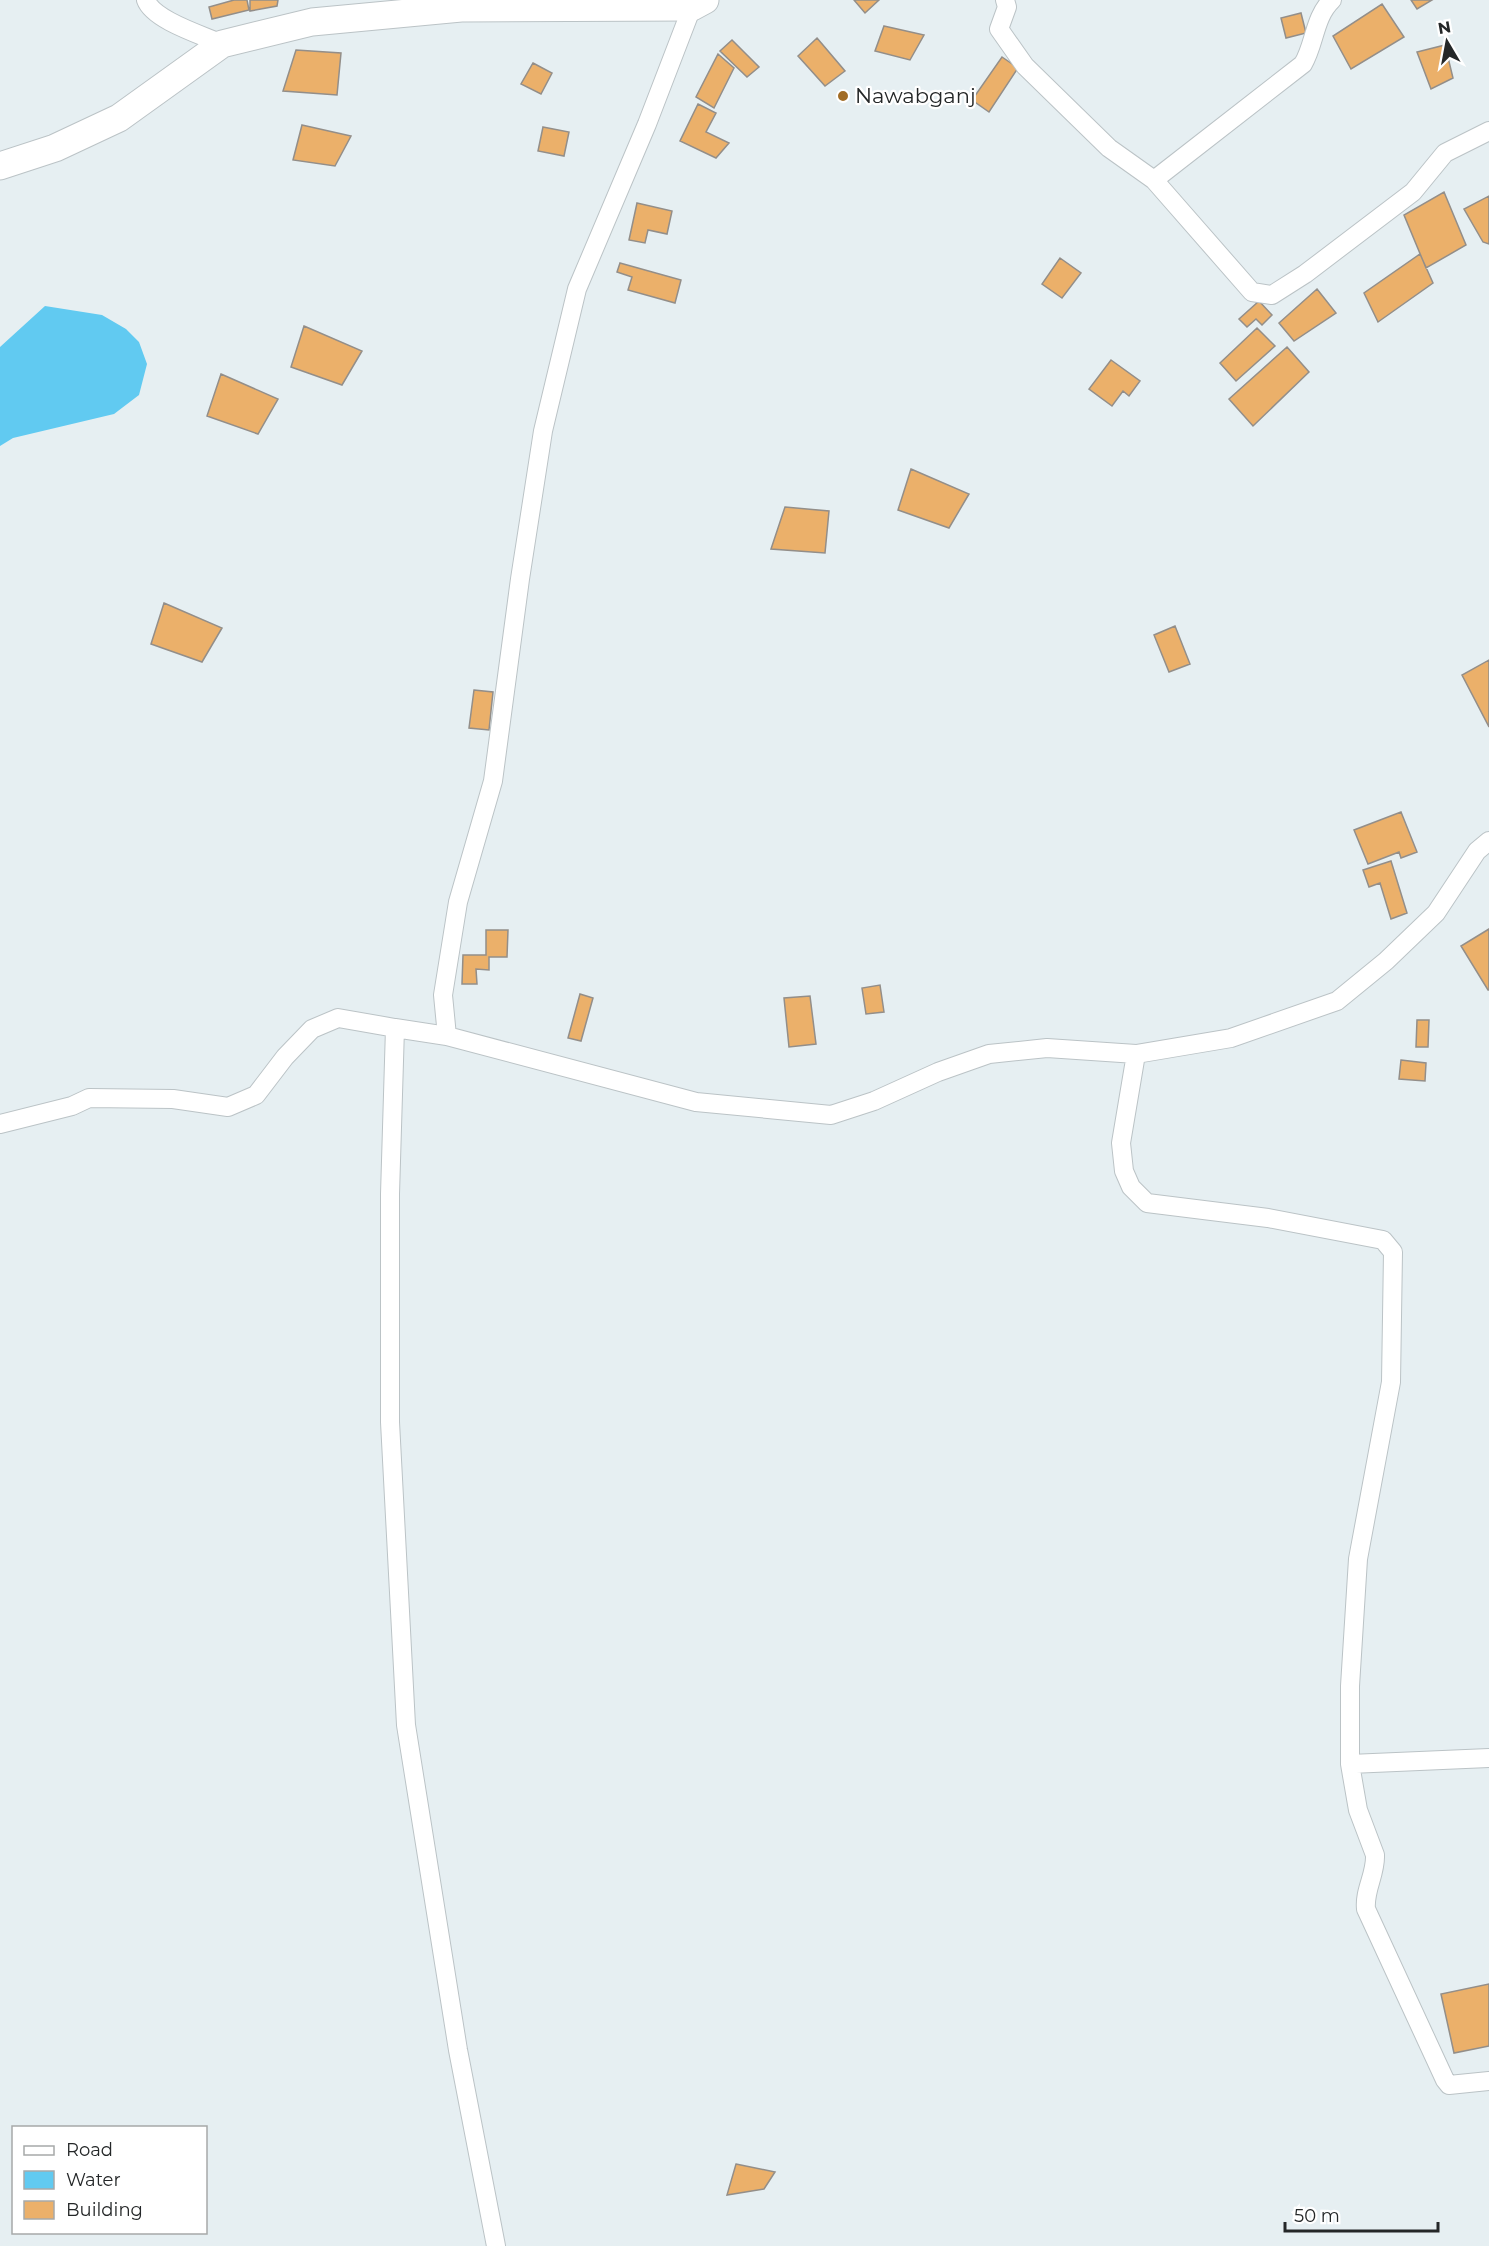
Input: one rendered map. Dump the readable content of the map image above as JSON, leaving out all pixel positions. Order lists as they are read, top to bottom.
{
  "places": ["Nawabganj"],
  "legend": ["Road", "Water", "Building"],
  "scale_bar": "50 m",
  "north": "top"
}
